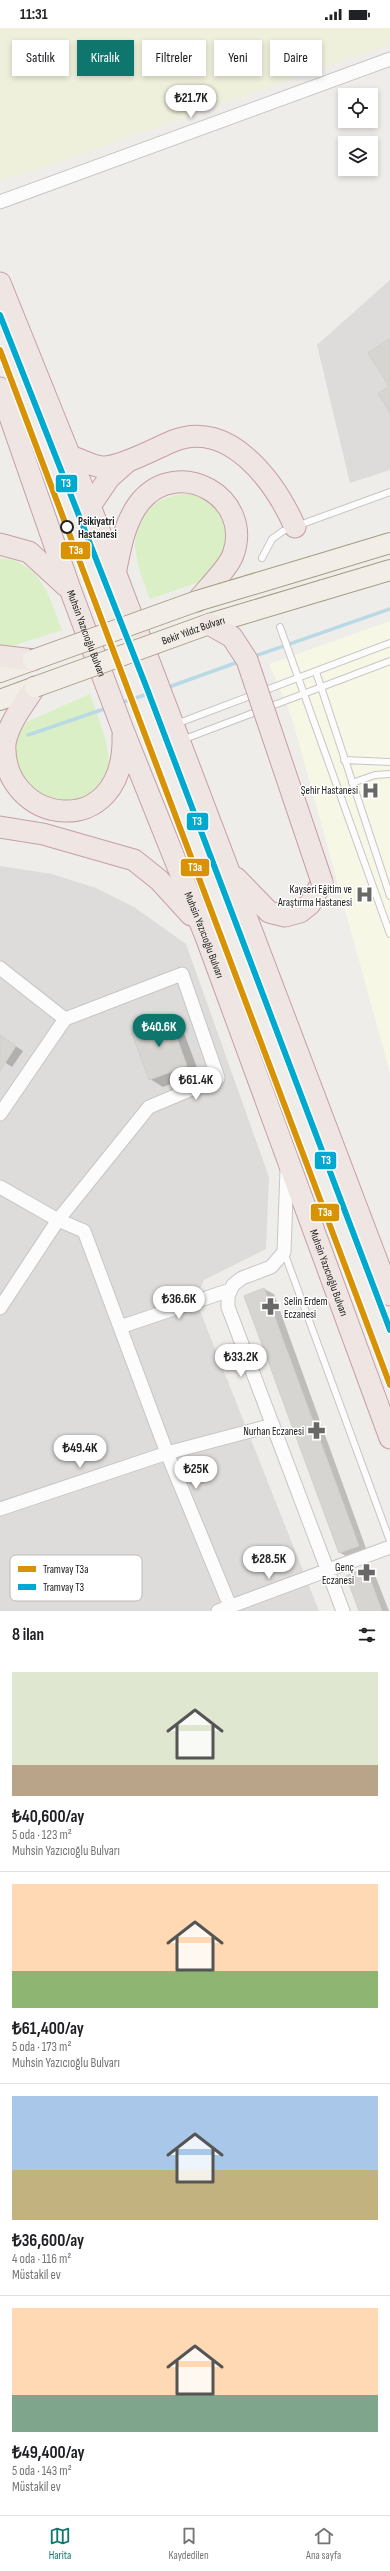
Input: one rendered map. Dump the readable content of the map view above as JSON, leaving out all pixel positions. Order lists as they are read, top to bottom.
{
  "streets": {
    "highway": ["Muhsin Yazıcıoğlu Bulvarı"],
    "main road": ["Bekir Yıldız Bulvarı"]
  },
  "places": {
    "other": ["Psikiyatri Hastanesi"],
    "hospital": ["Şehir Hastanesi", "Kayseri Eğitim ve Araştırma Hastanesi"],
    "pharmacy": ["Selin Erdem Eczanesi", "Nurhan Eczanesi", "Genç Eczanesi"]
  },
  "lines": ["tram line T3", "tram line T3a"],
  "legend": ["Tramvay T3a", "Tramvay T3"],
  "page": {
    "status": "11:31",
    "chip": [
      "Satılık",
      "Kiralık",
      "Filtreler",
      "Yeni",
      "Daire"
    ],
    "price": [
      "₺21.7K",
      "₺40.6K",
      "₺61.4K",
      "₺36.6K",
      "₺33.2K",
      "₺49.4K",
      "₺25K",
      "₺28.5K"
    ],
    "heading": "8 ilan",
    "list": [
      {
        "name": "₺40,600/ay",
        "note": "5 oda · 123 m² · Muhsin Yazıcıoğlu Bulvarı"
      },
      {
        "name": "₺61,400/ay",
        "note": "5 oda · 173 m² · Muhsin Yazıcıoğlu Bulvarı"
      },
      {
        "name": "₺36,600/ay",
        "note": "4 oda · 116 m² · Müstakil ev"
      },
      {
        "name": "₺49,400/ay",
        "note": "5 oda · 143 m² · Müstakil ev"
      }
    ],
    "tabs": ["Harita", "Kaydedilen", "Ana sayfa"]
  }
}
